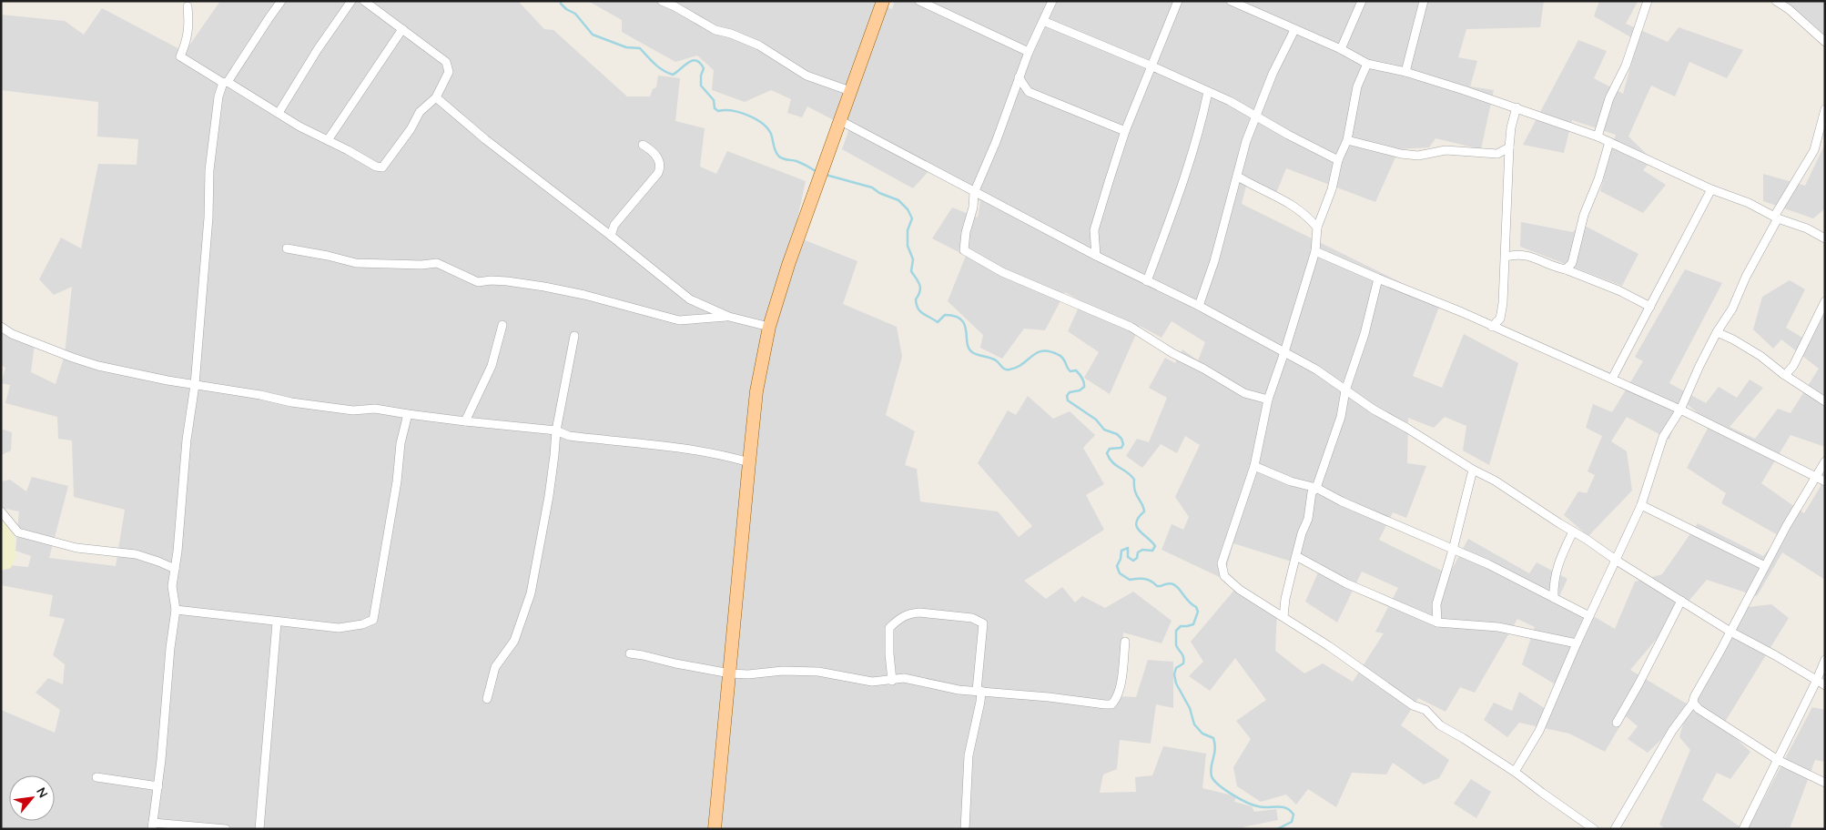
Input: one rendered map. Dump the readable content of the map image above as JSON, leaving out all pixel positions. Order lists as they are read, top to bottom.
{
  "north": "top right"
}
